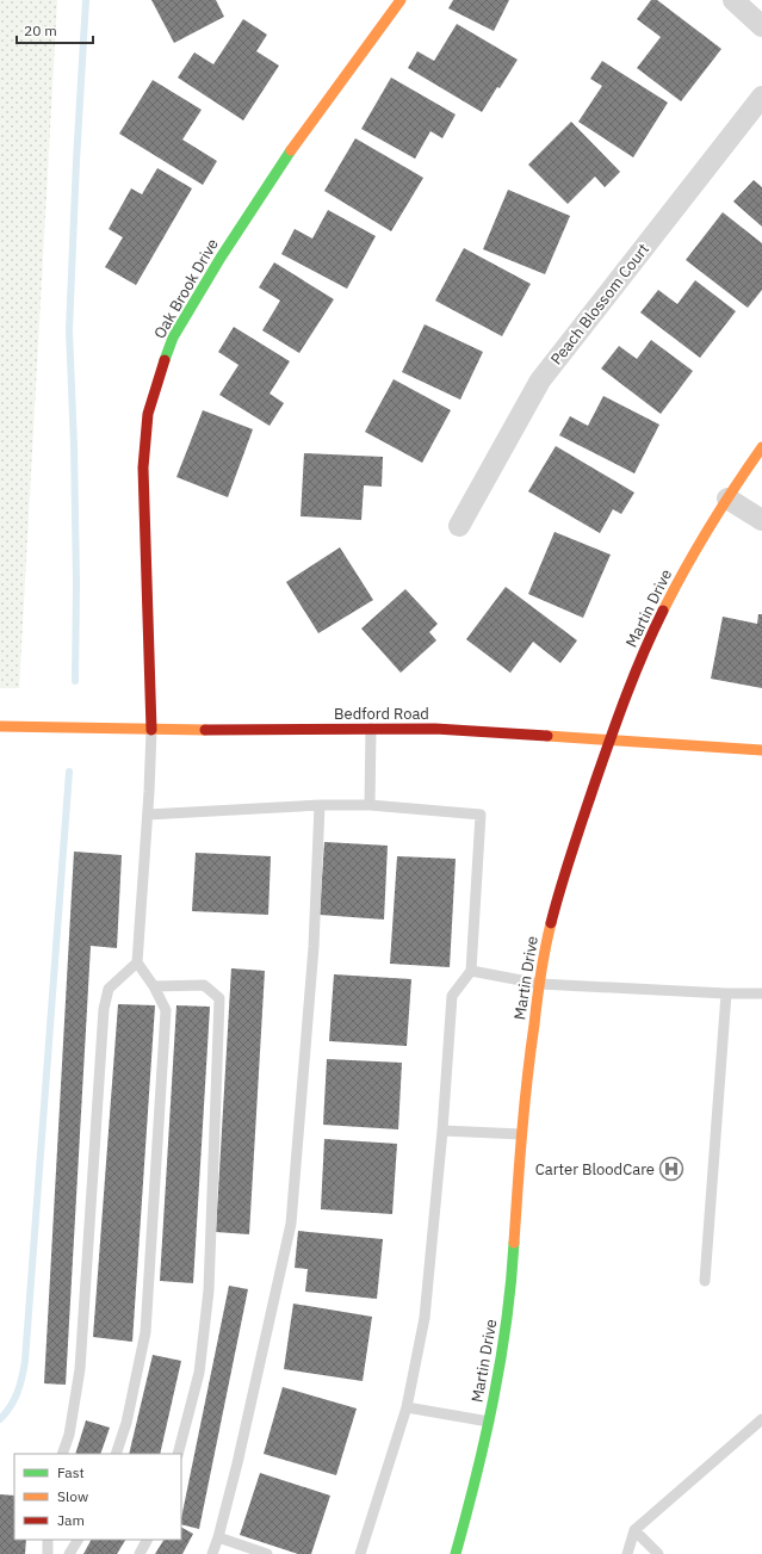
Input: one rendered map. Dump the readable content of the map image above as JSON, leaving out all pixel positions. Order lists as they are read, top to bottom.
{
  "streets": {
    "street": [
      "Oak Brook Drive",
      "Peach Blossom Court",
      "Martin Drive",
      "Bedford Road"
    ]
  },
  "crossings": [
    ["Oak Brook Drive", "Bedford Road"],
    ["Martin Drive", "Bedford Road"]
  ],
  "places": {
    "hospital": ["Carter BloodCare"]
  },
  "legend": ["Fast", "Slow", "Jam"],
  "scale_bar": "20 m"
}
